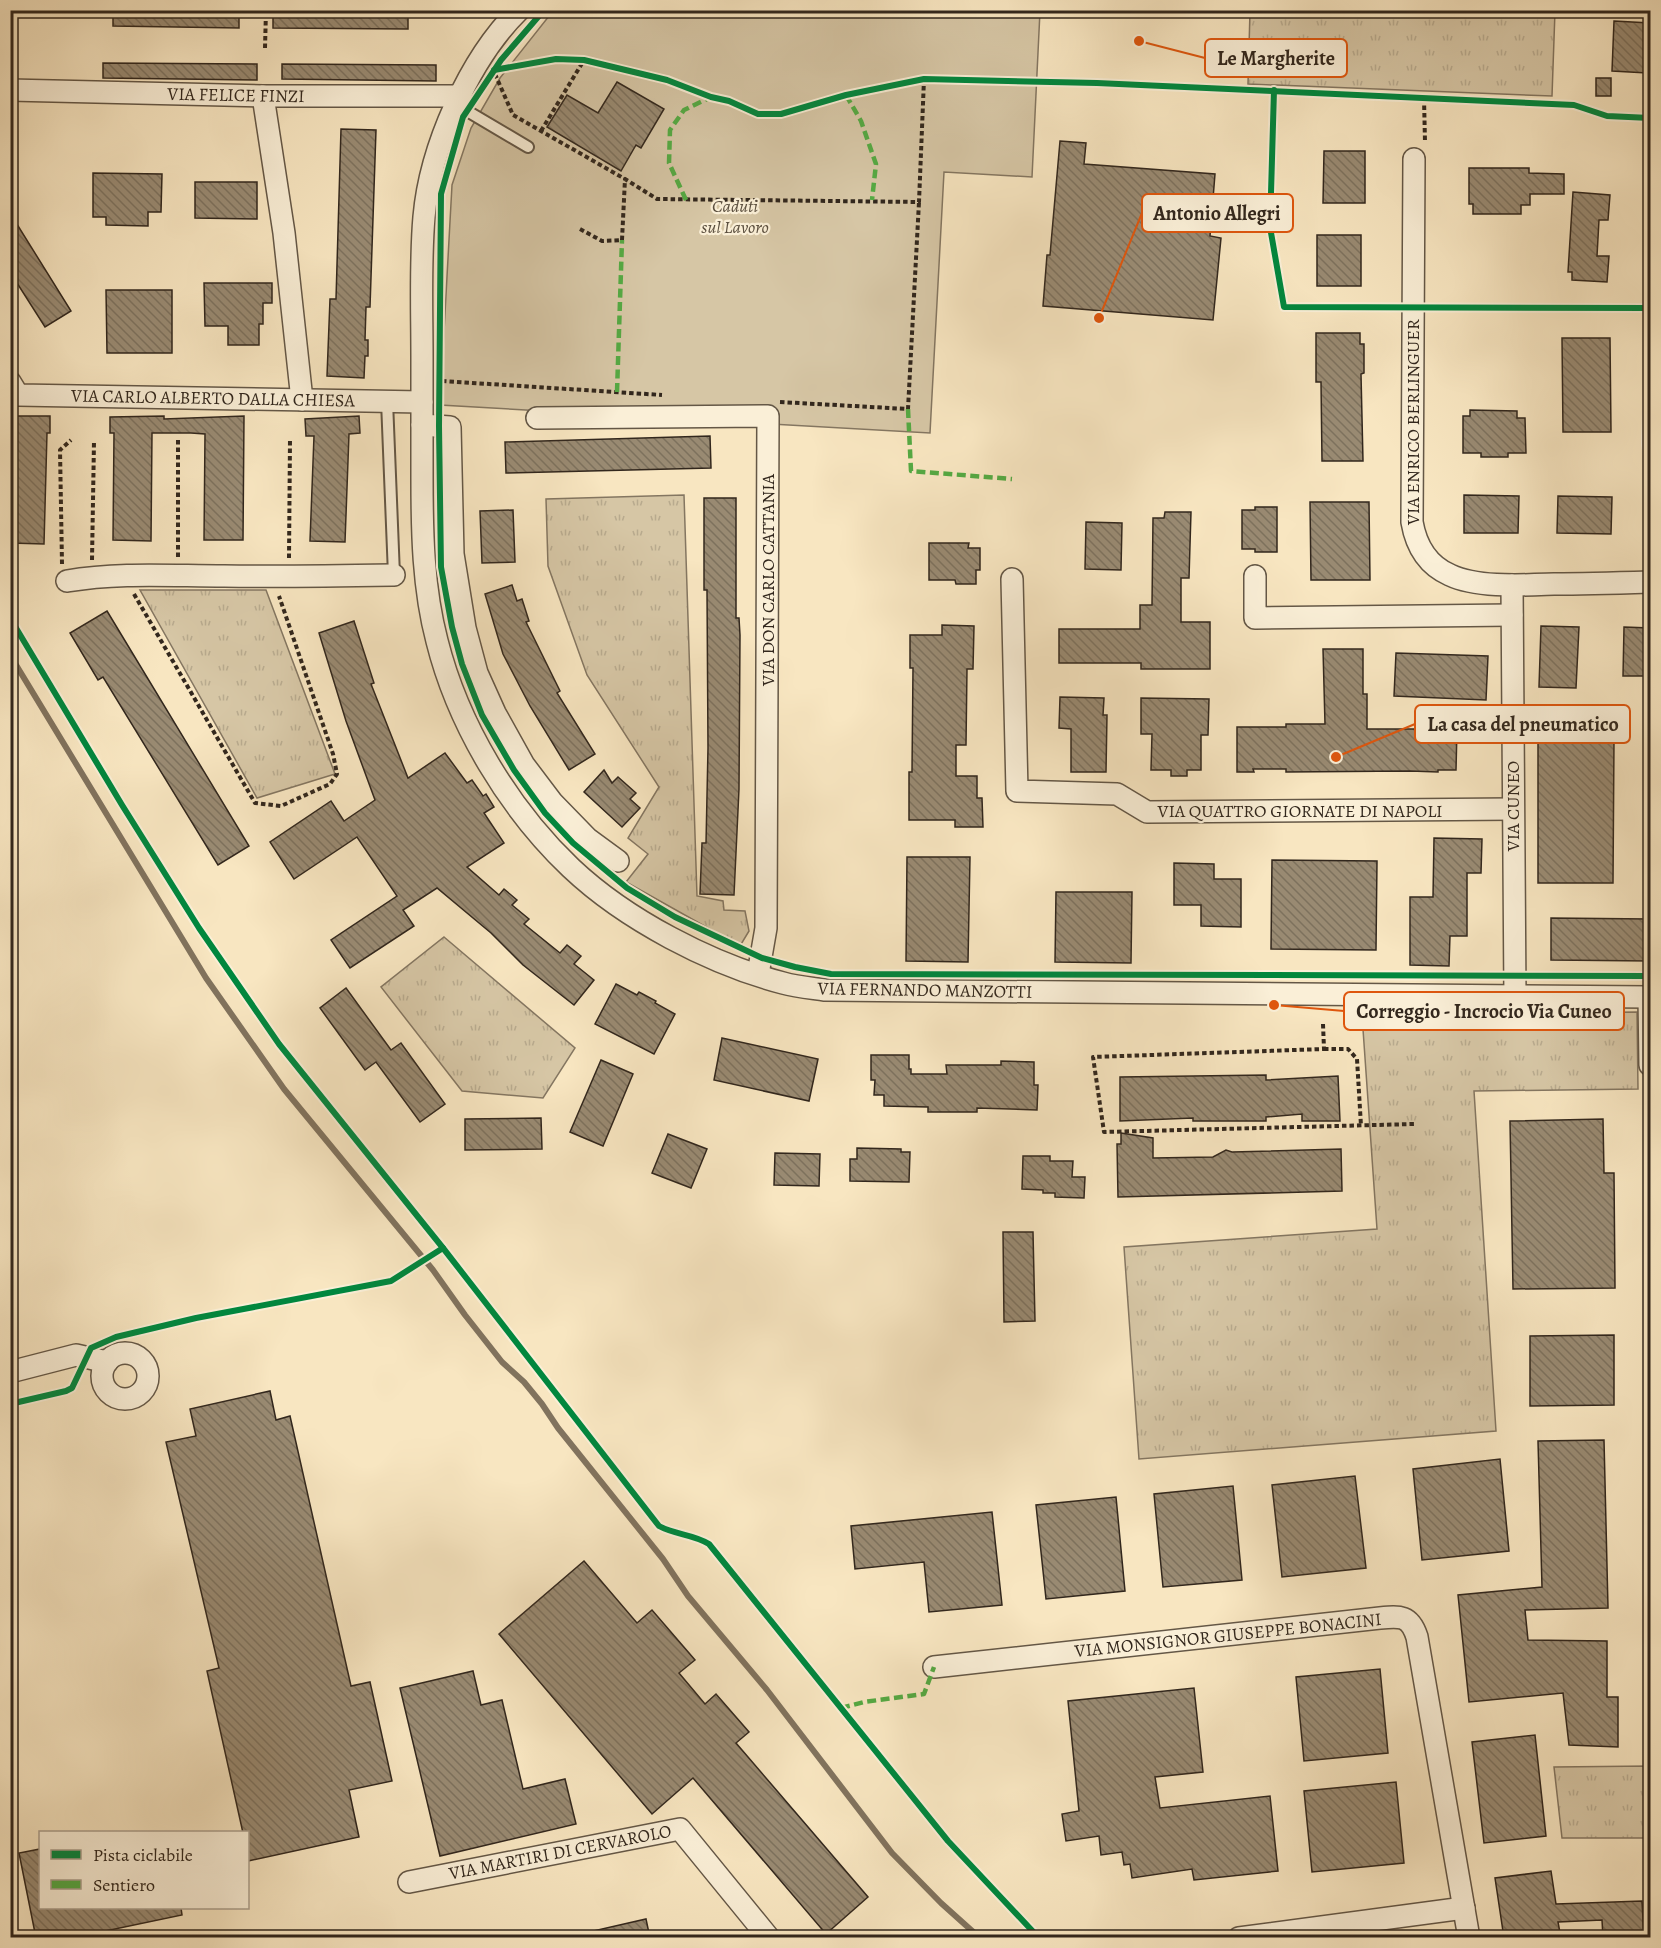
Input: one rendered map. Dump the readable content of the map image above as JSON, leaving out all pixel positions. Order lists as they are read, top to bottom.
{
  "streets": {
    "street": [
      "VIA FELICE FINZI",
      "VIA CARLO ALBERTO DALLA CHIESA",
      "VIA ENRICO BERLINGUER",
      "VIA DON CARLO CATTANIA",
      "VIA CUNEO",
      "VIA QUATTRO GIORNATE DI NAPOLI",
      "VIA FERNANDO MANZOTTI",
      "VIA MONSIGNOR GIUSEPPE BONACINI",
      "VIA MARTIRI DI CERVAROLO"
    ]
  },
  "crossings": [
    ["VIA FELICE FINZI", "VIA FERNANDO MANZOTTI"],
    ["VIA CARLO ALBERTO DALLA CHIESA", "VIA FERNANDO MANZOTTI"],
    ["VIA ENRICO BERLINGUER", "VIA CUNEO"],
    ["VIA DON CARLO CATTANIA", "VIA FERNANDO MANZOTTI"],
    ["VIA CUNEO", "VIA QUATTRO GIORNATE DI NAPOLI"],
    ["VIA CUNEO", "VIA FERNANDO MANZOTTI"]
  ],
  "parks": ["Caduti sul Lavoro"],
  "places": [
    "Le Margherite",
    "Antonio Allegri",
    "La casa del pneumatico",
    "Correggio - Incrocio Via Cuneo"
  ],
  "legend": ["Pista ciclabile", "Sentiero"]
}
